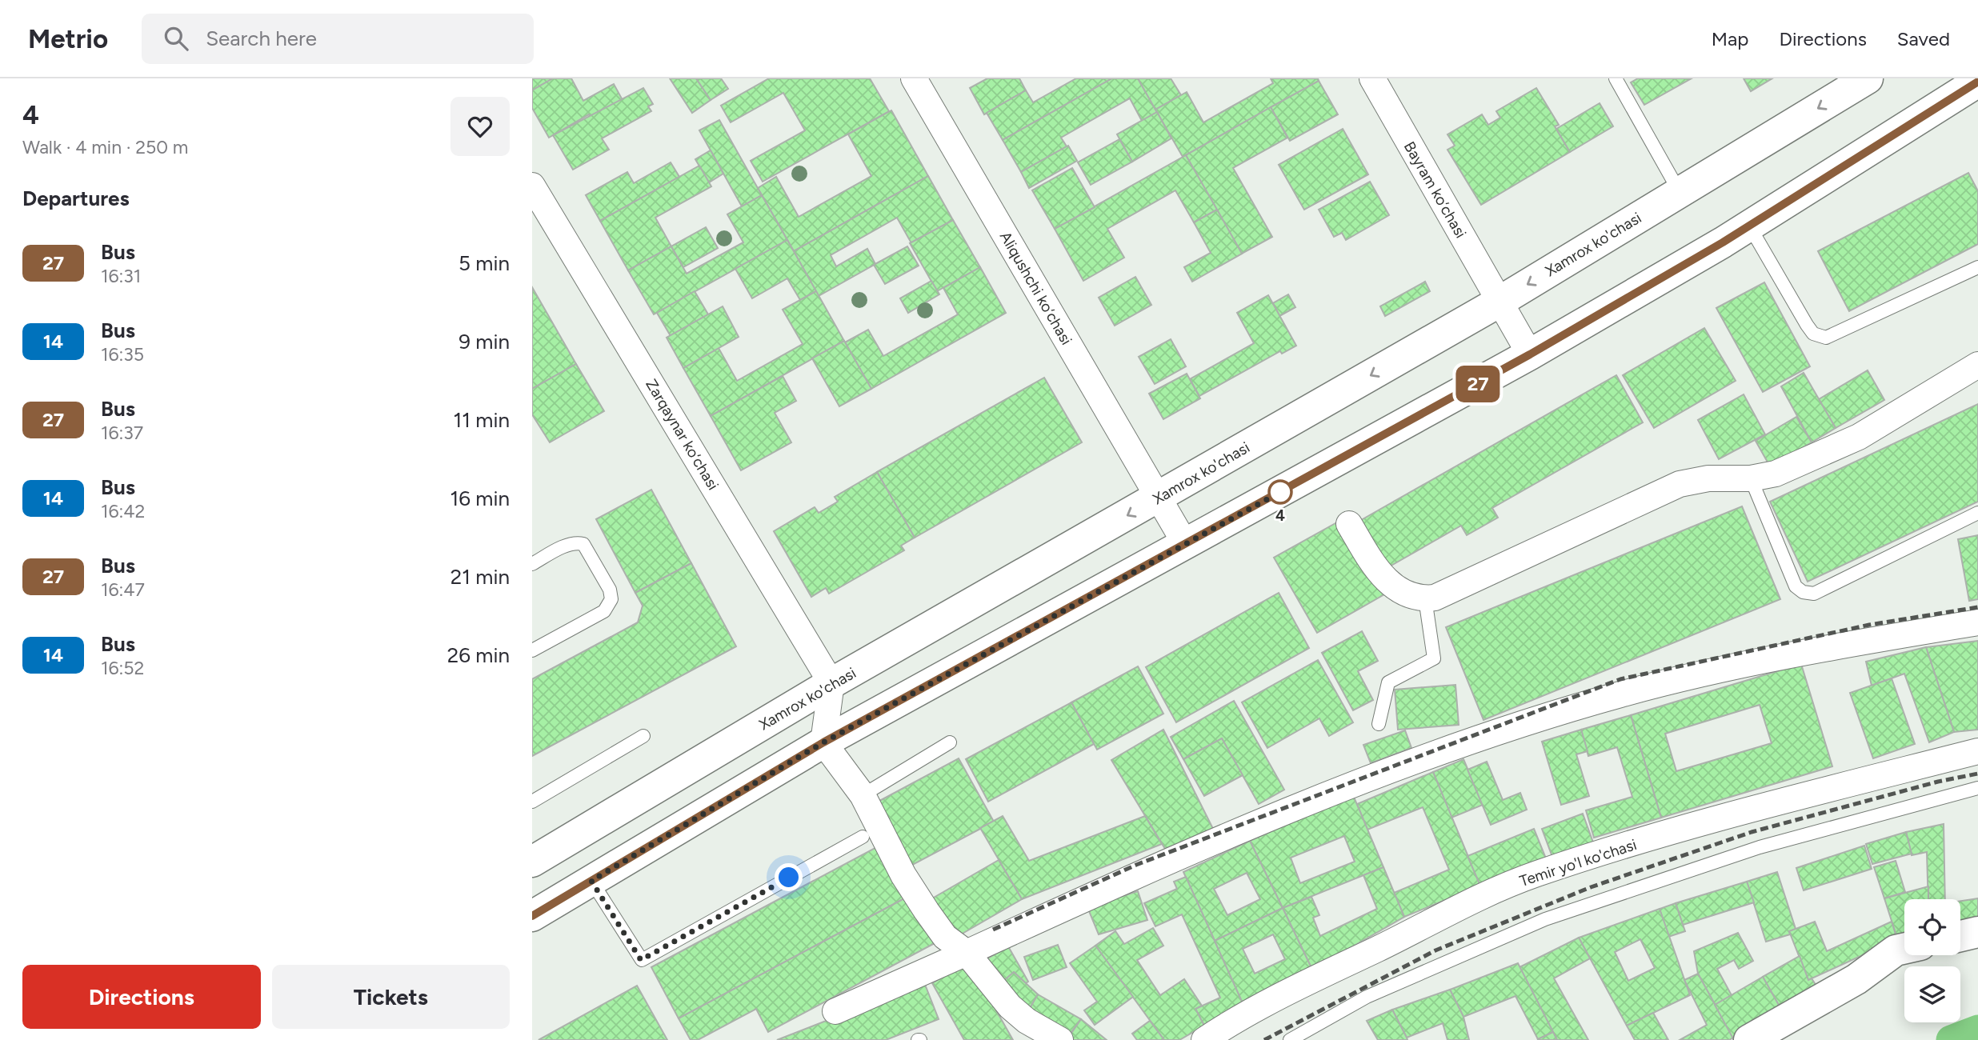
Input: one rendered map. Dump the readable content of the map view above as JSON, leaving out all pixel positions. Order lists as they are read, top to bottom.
{
  "streets": {
    "main road": ["Xamrox ko'chasi"],
    "street": [
      "Bayram ko‘chasi",
      "Aliqushchi ko‘chasi",
      "Zarqaynar ko‘chasi",
      "Temir yo'l ko'chasi"
    ]
  },
  "crossings": [
    ["Bayram ko‘chasi", "Xamrox ko'chasi"],
    ["Xamrox ko'chasi", "Aliqushchi ko‘chasi"],
    ["Xamrox ko'chasi", "Zarqaynar ko‘chasi"]
  ],
  "places": ["4"],
  "lines": ["bus line 27"],
  "page": {
    "header": "Metrio",
    "search": "Search here",
    "nav": ["Map", "Directions", "Saved"],
    "heading": [
      ["4", "Walk · 4 min · 250 m"],
      "Departures"
    ],
    "on_map": "27",
    "list": [
      {
        "mark": "27",
        "name": "Bus",
        "note": "16:31",
        "value": "5 min"
      },
      {
        "mark": "14",
        "name": "Bus",
        "note": "16:35",
        "value": "9 min"
      },
      {
        "mark": "27",
        "name": "Bus",
        "note": "16:37",
        "value": "11 min"
      },
      {
        "mark": "14",
        "name": "Bus",
        "note": "16:42",
        "value": "16 min"
      },
      {
        "mark": "27",
        "name": "Bus",
        "note": "16:47",
        "value": "21 min"
      },
      {
        "mark": "14",
        "name": "Bus",
        "note": "16:52",
        "value": "26 min"
      }
    ],
    "buttons": ["Directions", "Tickets"]
  }
}
